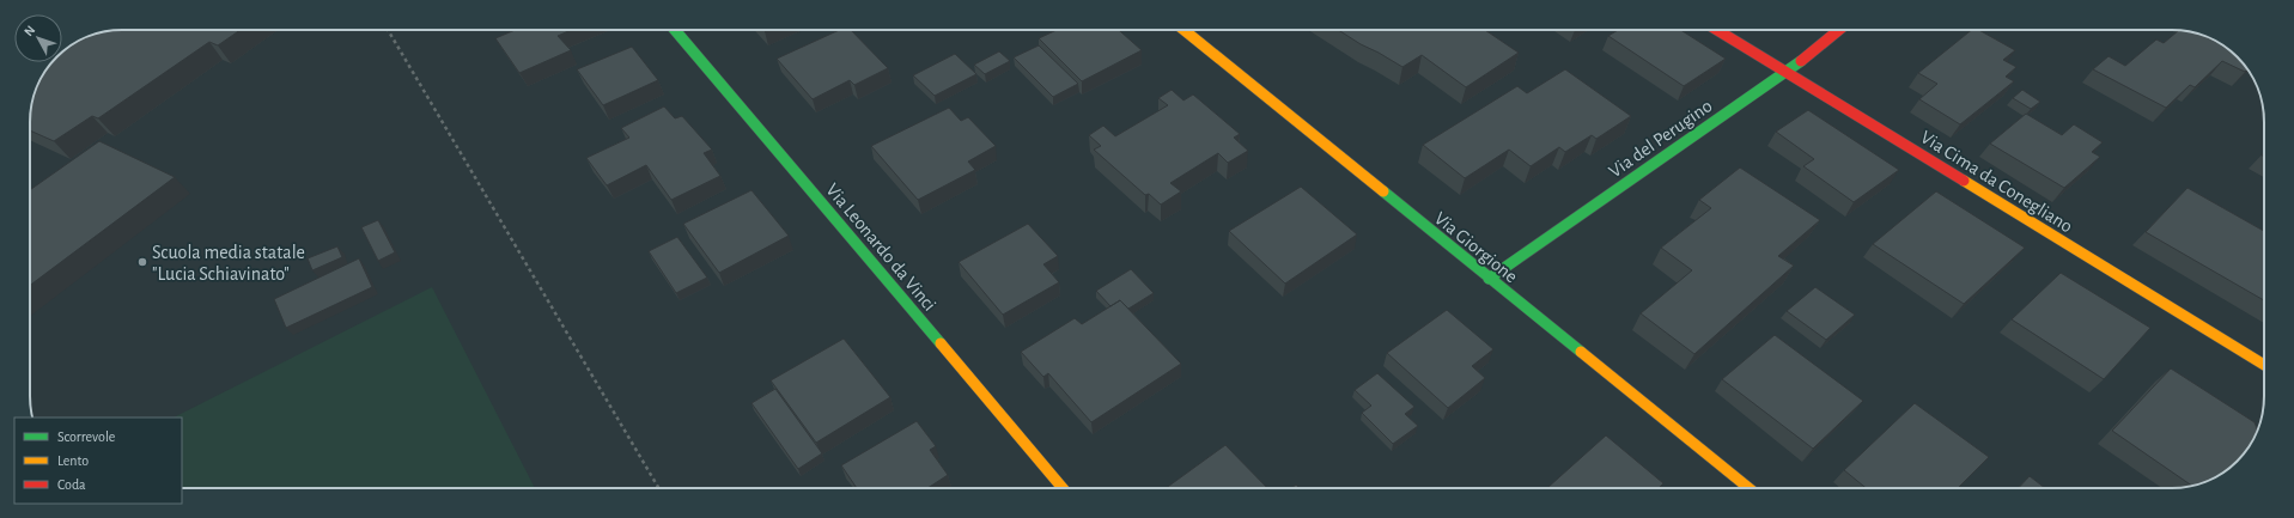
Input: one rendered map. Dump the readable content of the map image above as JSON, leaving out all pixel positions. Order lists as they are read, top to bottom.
{
  "streets": {
    "street": [
      "Via del Perugino",
      "Via Cima da Conegliano",
      "Via Leonardo da Vinci",
      "Via Giorgione"
    ]
  },
  "crossings": [
    ["Via del Perugino", "Via Cima da Conegliano"],
    ["Via del Perugino", "Via Giorgione"]
  ],
  "places": ["Scuola media statale \"Lucia Schiavinato\""],
  "legend": ["Scorrevole", "Lento", "Coda"],
  "north": "top left"
}
